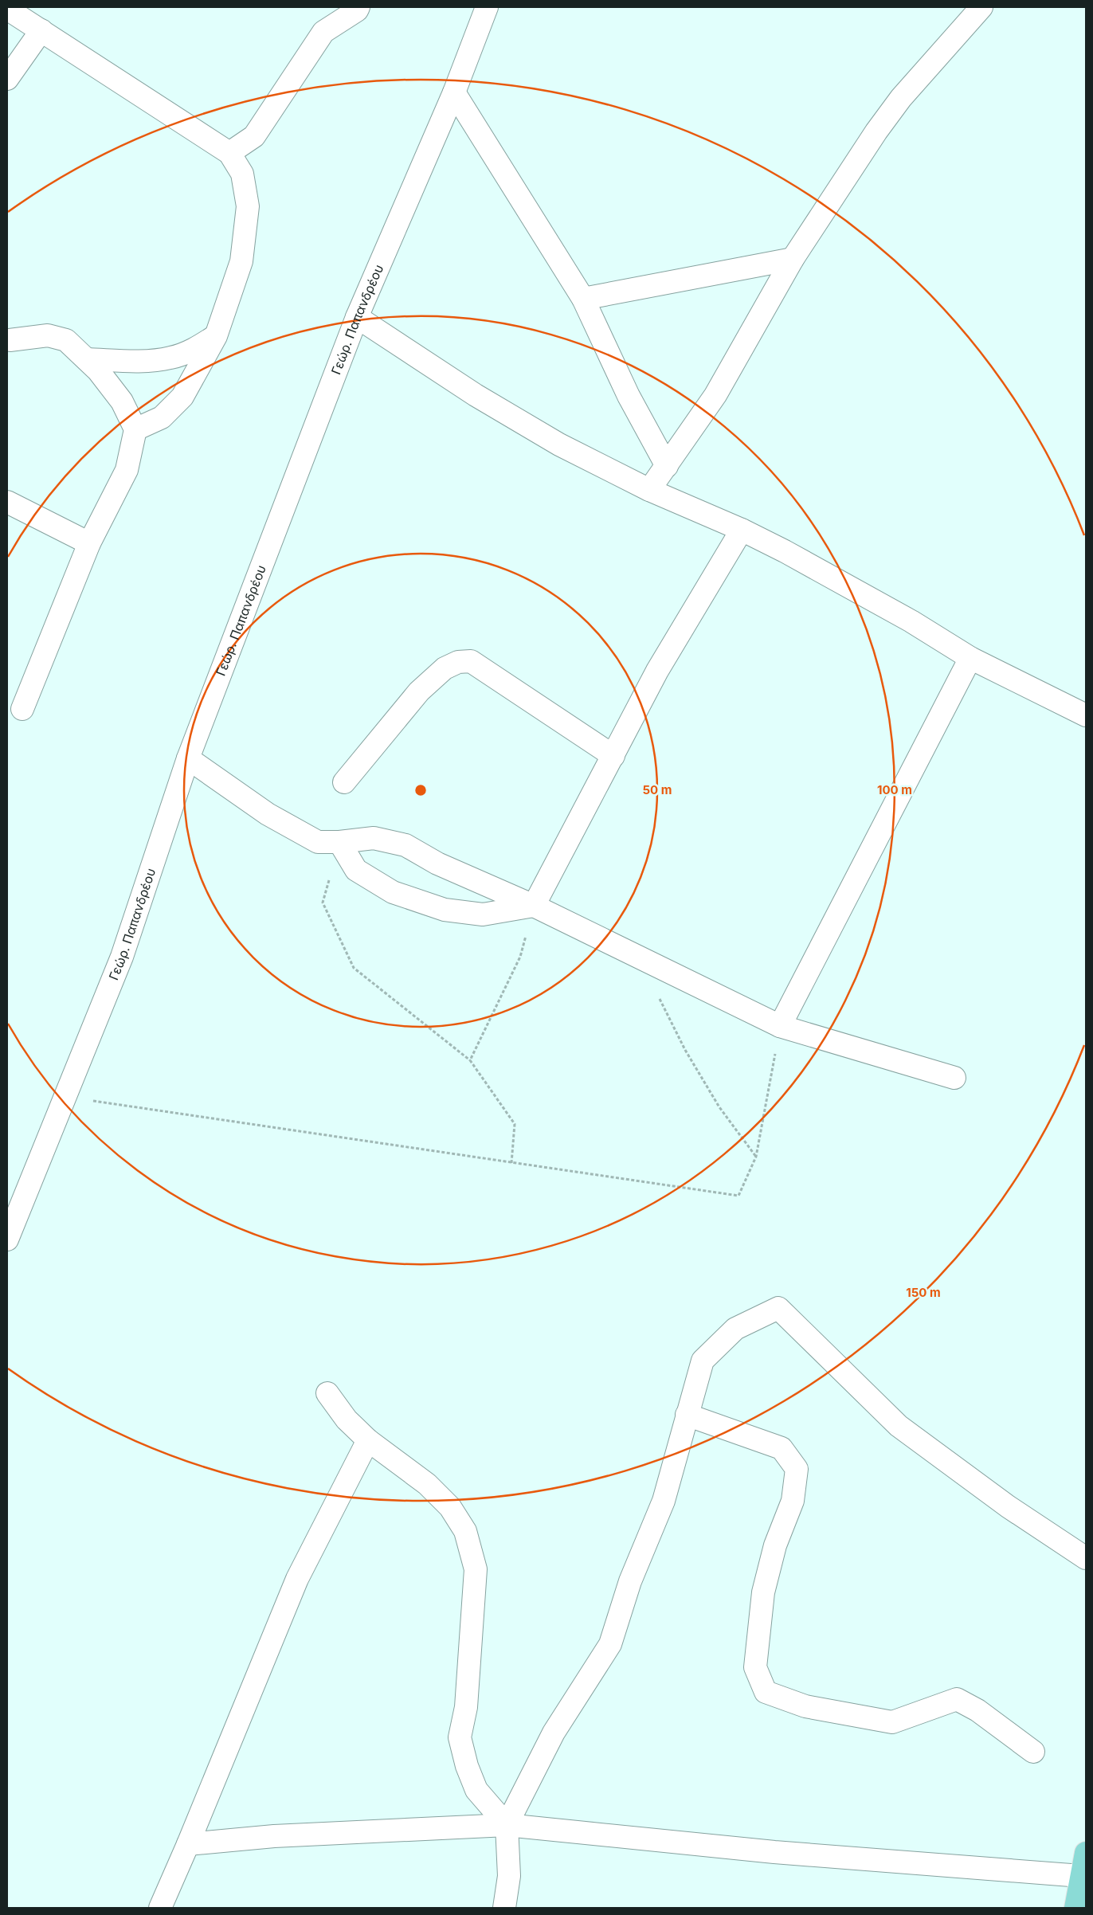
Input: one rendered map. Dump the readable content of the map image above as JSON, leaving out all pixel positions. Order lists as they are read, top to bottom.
{
  "streets": {
    "street": ["Γεώρ. Παπανδρέου"]
  },
  "rings": ["50 m", "100 m", "150 m"]
}
